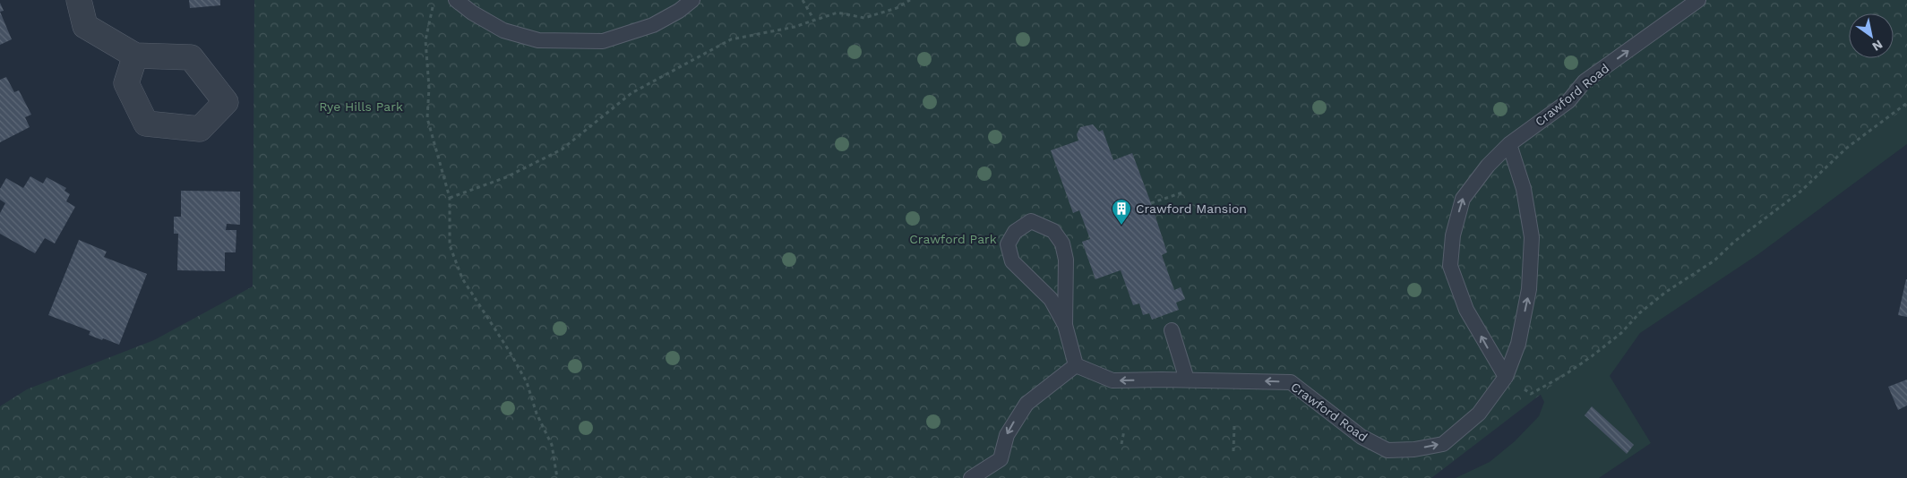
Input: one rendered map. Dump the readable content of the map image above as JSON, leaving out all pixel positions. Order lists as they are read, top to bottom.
{
  "streets": {
    "lane": ["Crawford Road"]
  },
  "parks": ["Rye Hills Park", "Crawford Park"],
  "places": {
    "building": ["Crawford Mansion"]
  },
  "north": "bottom right"
}
